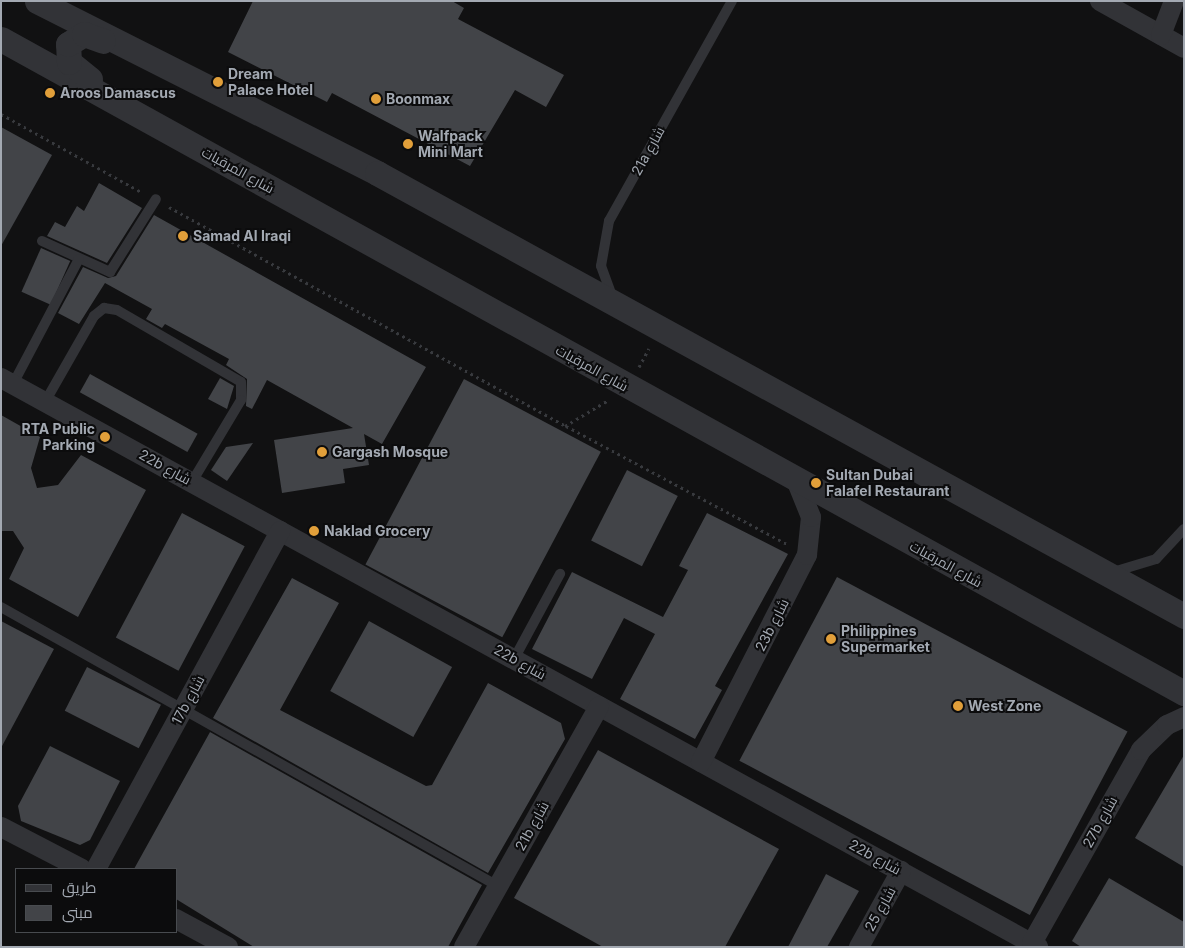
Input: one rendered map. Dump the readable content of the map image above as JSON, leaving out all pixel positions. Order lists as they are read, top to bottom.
{
  "streets": {
    "street": [
      "شارع المرقبات",
      "22b شارع",
      "23b شارع",
      "17b شارع",
      "27b شارع",
      "21b شارع",
      "شارع 25"
    ],
    "lane": ["21a شارع"]
  },
  "crossings": [
    ["شارع المرقبات", "23b شارع"],
    ["22b شارع", "23b شارع"],
    ["22b شارع", "17b شارع"],
    ["22b شارع", "27b شارع"],
    ["22b شارع", "21b شارع"],
    ["22b شارع", "شارع 25"]
  ],
  "places": [
    "Dream Palace Hotel",
    "Aroos Damascus",
    "Boonmax",
    "Walfpack Mini Mart",
    "Samad Al Iraqi",
    "RTA Public Parking",
    "Gargash Mosque",
    "Sultan Dubai Falafel Restaurant",
    "Naklad Grocery",
    "Philippines Supermarket",
    "West Zone"
  ],
  "legend": ["طريق", "مبنى"]
}
